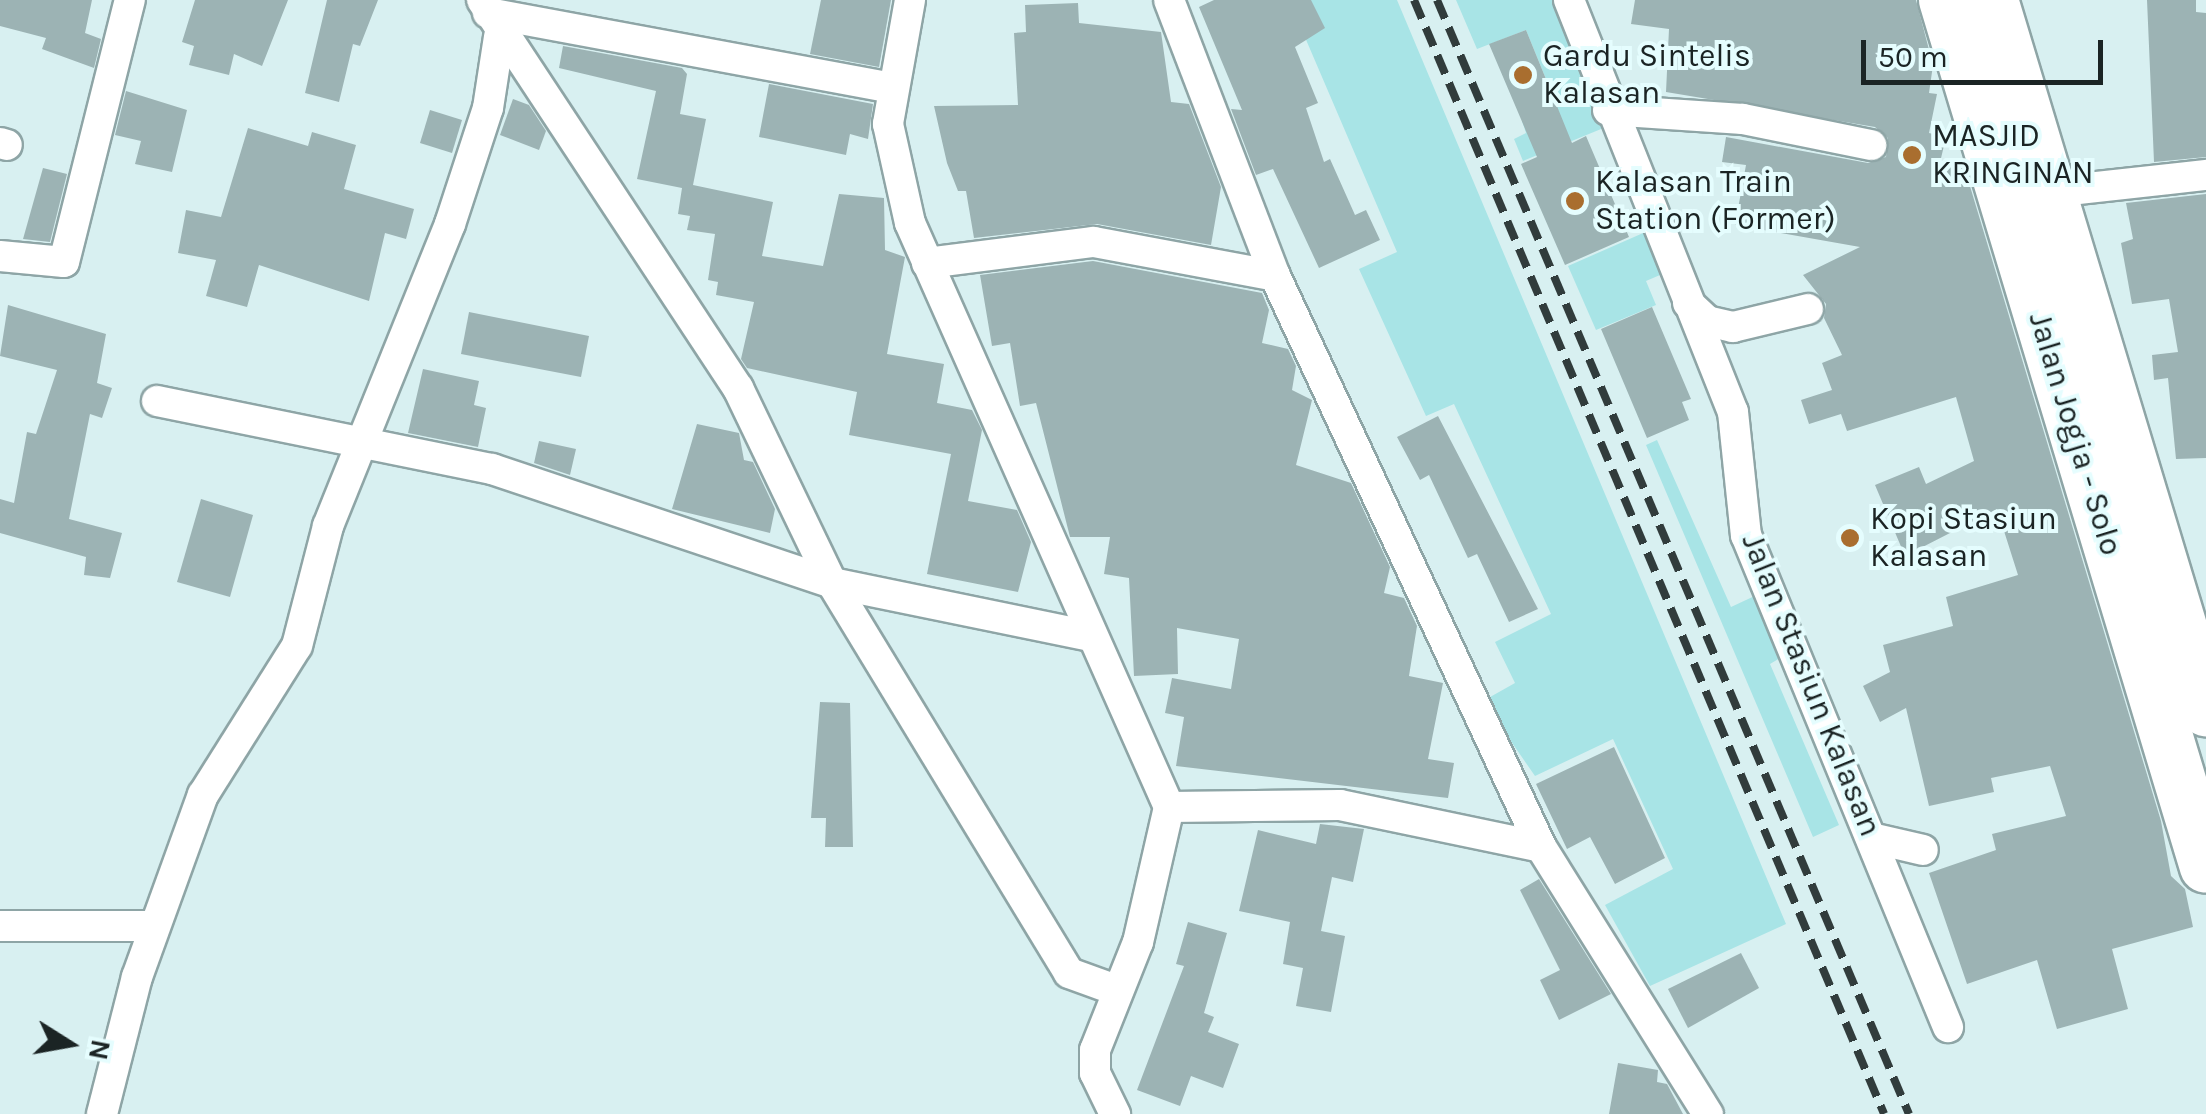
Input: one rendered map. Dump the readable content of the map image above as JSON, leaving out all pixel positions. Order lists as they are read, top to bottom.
{
  "streets": {
    "highway": ["Jalan Jogja - Solo"],
    "street": ["Jalan Stasiun Kalasan"]
  },
  "places": [
    "Gardu Sintelis Kalasan",
    "MASJID KRINGINAN",
    "Kalasan Train Station (Former)",
    "Kopi Stasiun Kalasan"
  ],
  "scale_bar": "50 m",
  "north": "right"
}
